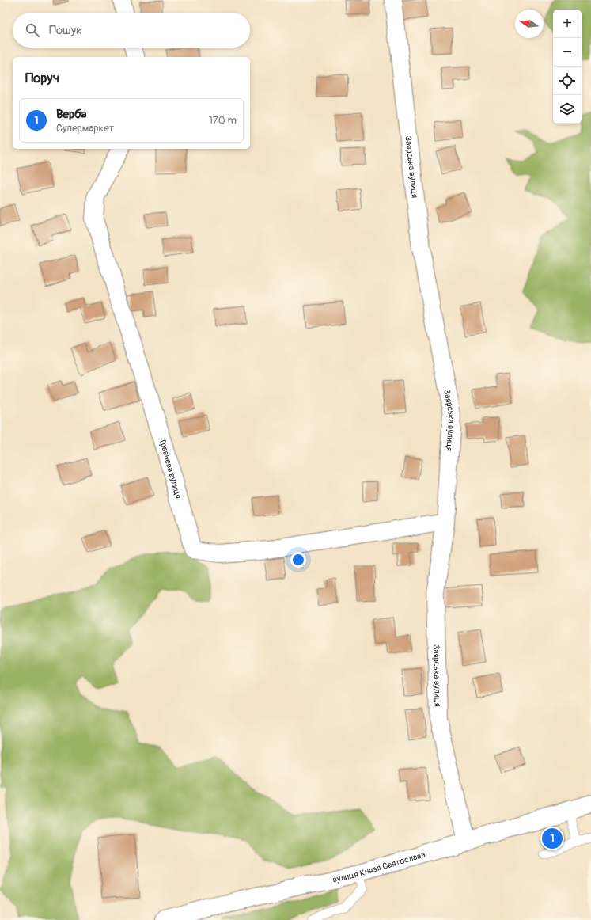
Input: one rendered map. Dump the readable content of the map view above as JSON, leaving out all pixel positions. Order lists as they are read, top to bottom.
{
  "streets": {
    "street": ["Заярська вулиця", "Травнева вулиця", "вулиця Князя Святослава"]
  },
  "crossings": [
    ["Заярська вулиця", "Травнева вулиця"],
    ["Заярська вулиця", "вулиця Князя Святослава"]
  ],
  "north": "left",
  "page": {
    "map_buttons": ["+", "−"],
    "search": "Пошук",
    "heading": "Поруч",
    "list": [
      {
        "mark": "1",
        "name": "Верба",
        "note": "Супермаркет",
        "value": "170 m"
      }
    ],
    "pins": "1"
  }
}
